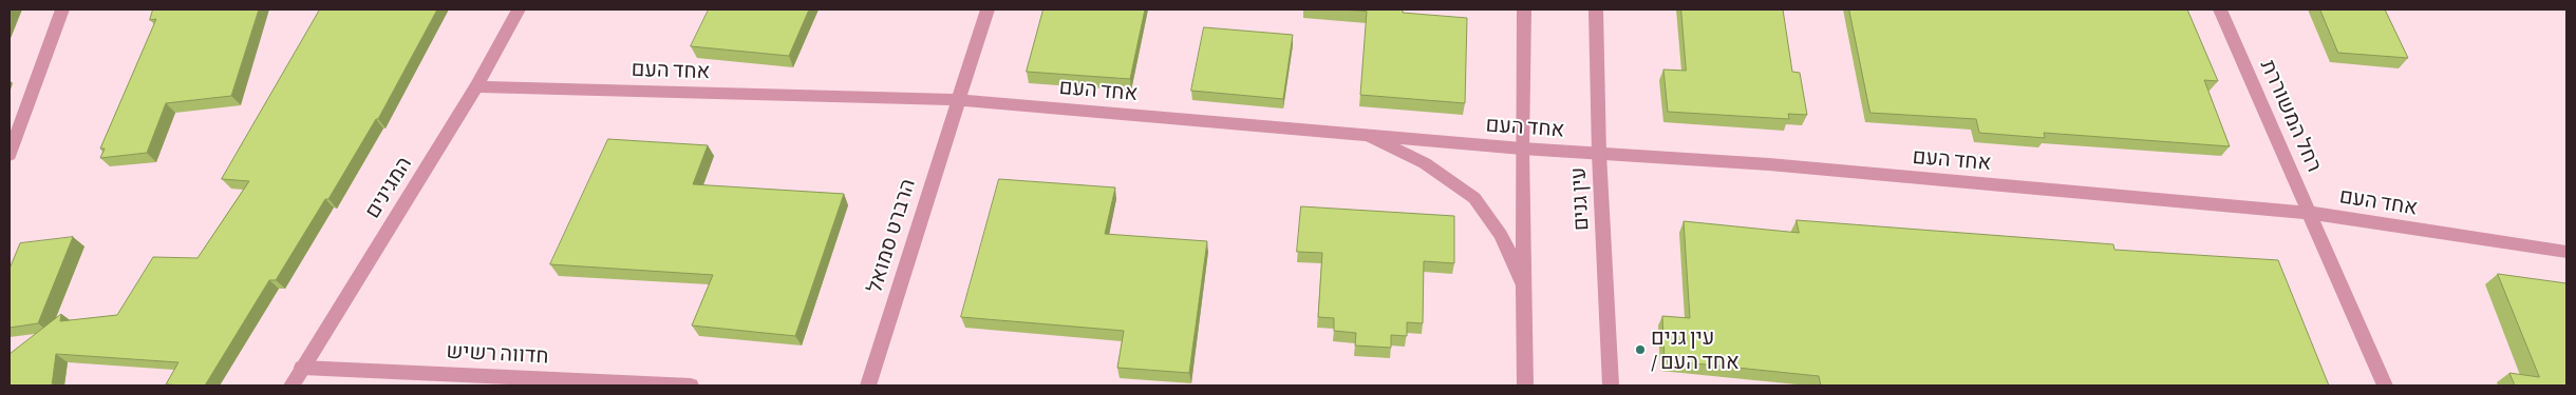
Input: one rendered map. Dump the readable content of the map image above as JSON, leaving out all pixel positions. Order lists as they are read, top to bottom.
{
  "streets": {
    "street": [
      "אחד העם",
      "רחל המשוררת",
      "המגינים",
      "עין גנים",
      "הרברט סמואל",
      "חדווה רשיש"
    ]
  },
  "crossings": [
    ["אחד העם", "רחל המשוררת"],
    ["אחד העם", "המגינים"],
    ["אחד העם", "עין גנים"],
    ["אחד העם", "הרברט סמואל"],
    ["המגינים", "חדווה רשיש"]
  ],
  "places": ["עין גנים / אחד העם"]
}
